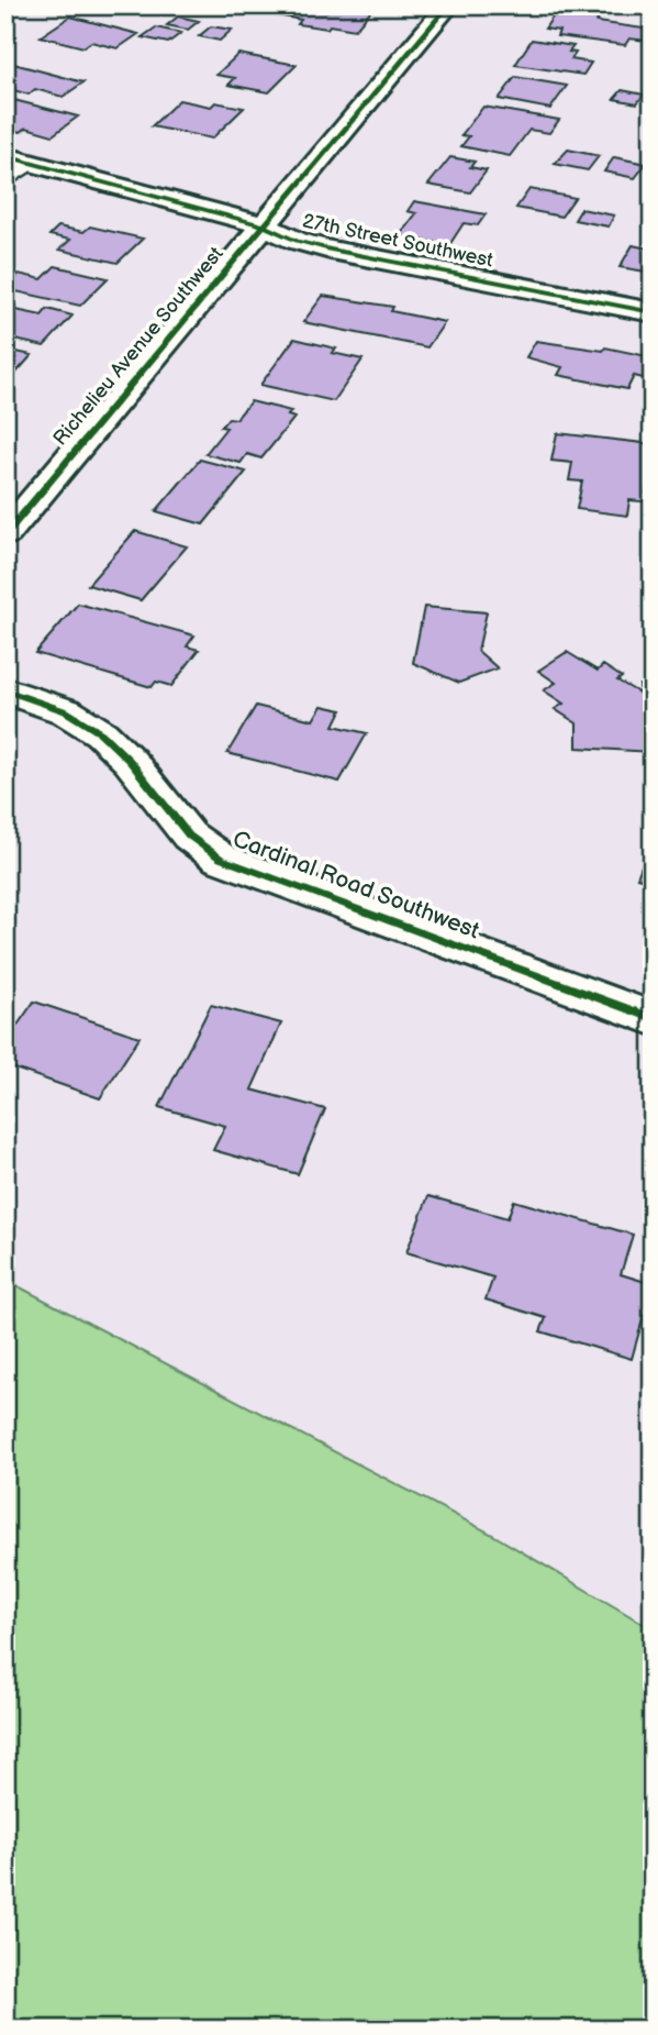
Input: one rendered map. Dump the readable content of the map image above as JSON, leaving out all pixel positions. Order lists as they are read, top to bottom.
{
  "streets": {
    "street": ["27th Street Southwest", "Richelieu Avenue Southwest", "Cardinal Road Southwest"]
  },
  "crossings": [
    ["27th Street Southwest", "Richelieu Avenue Southwest"]
  ]
}
